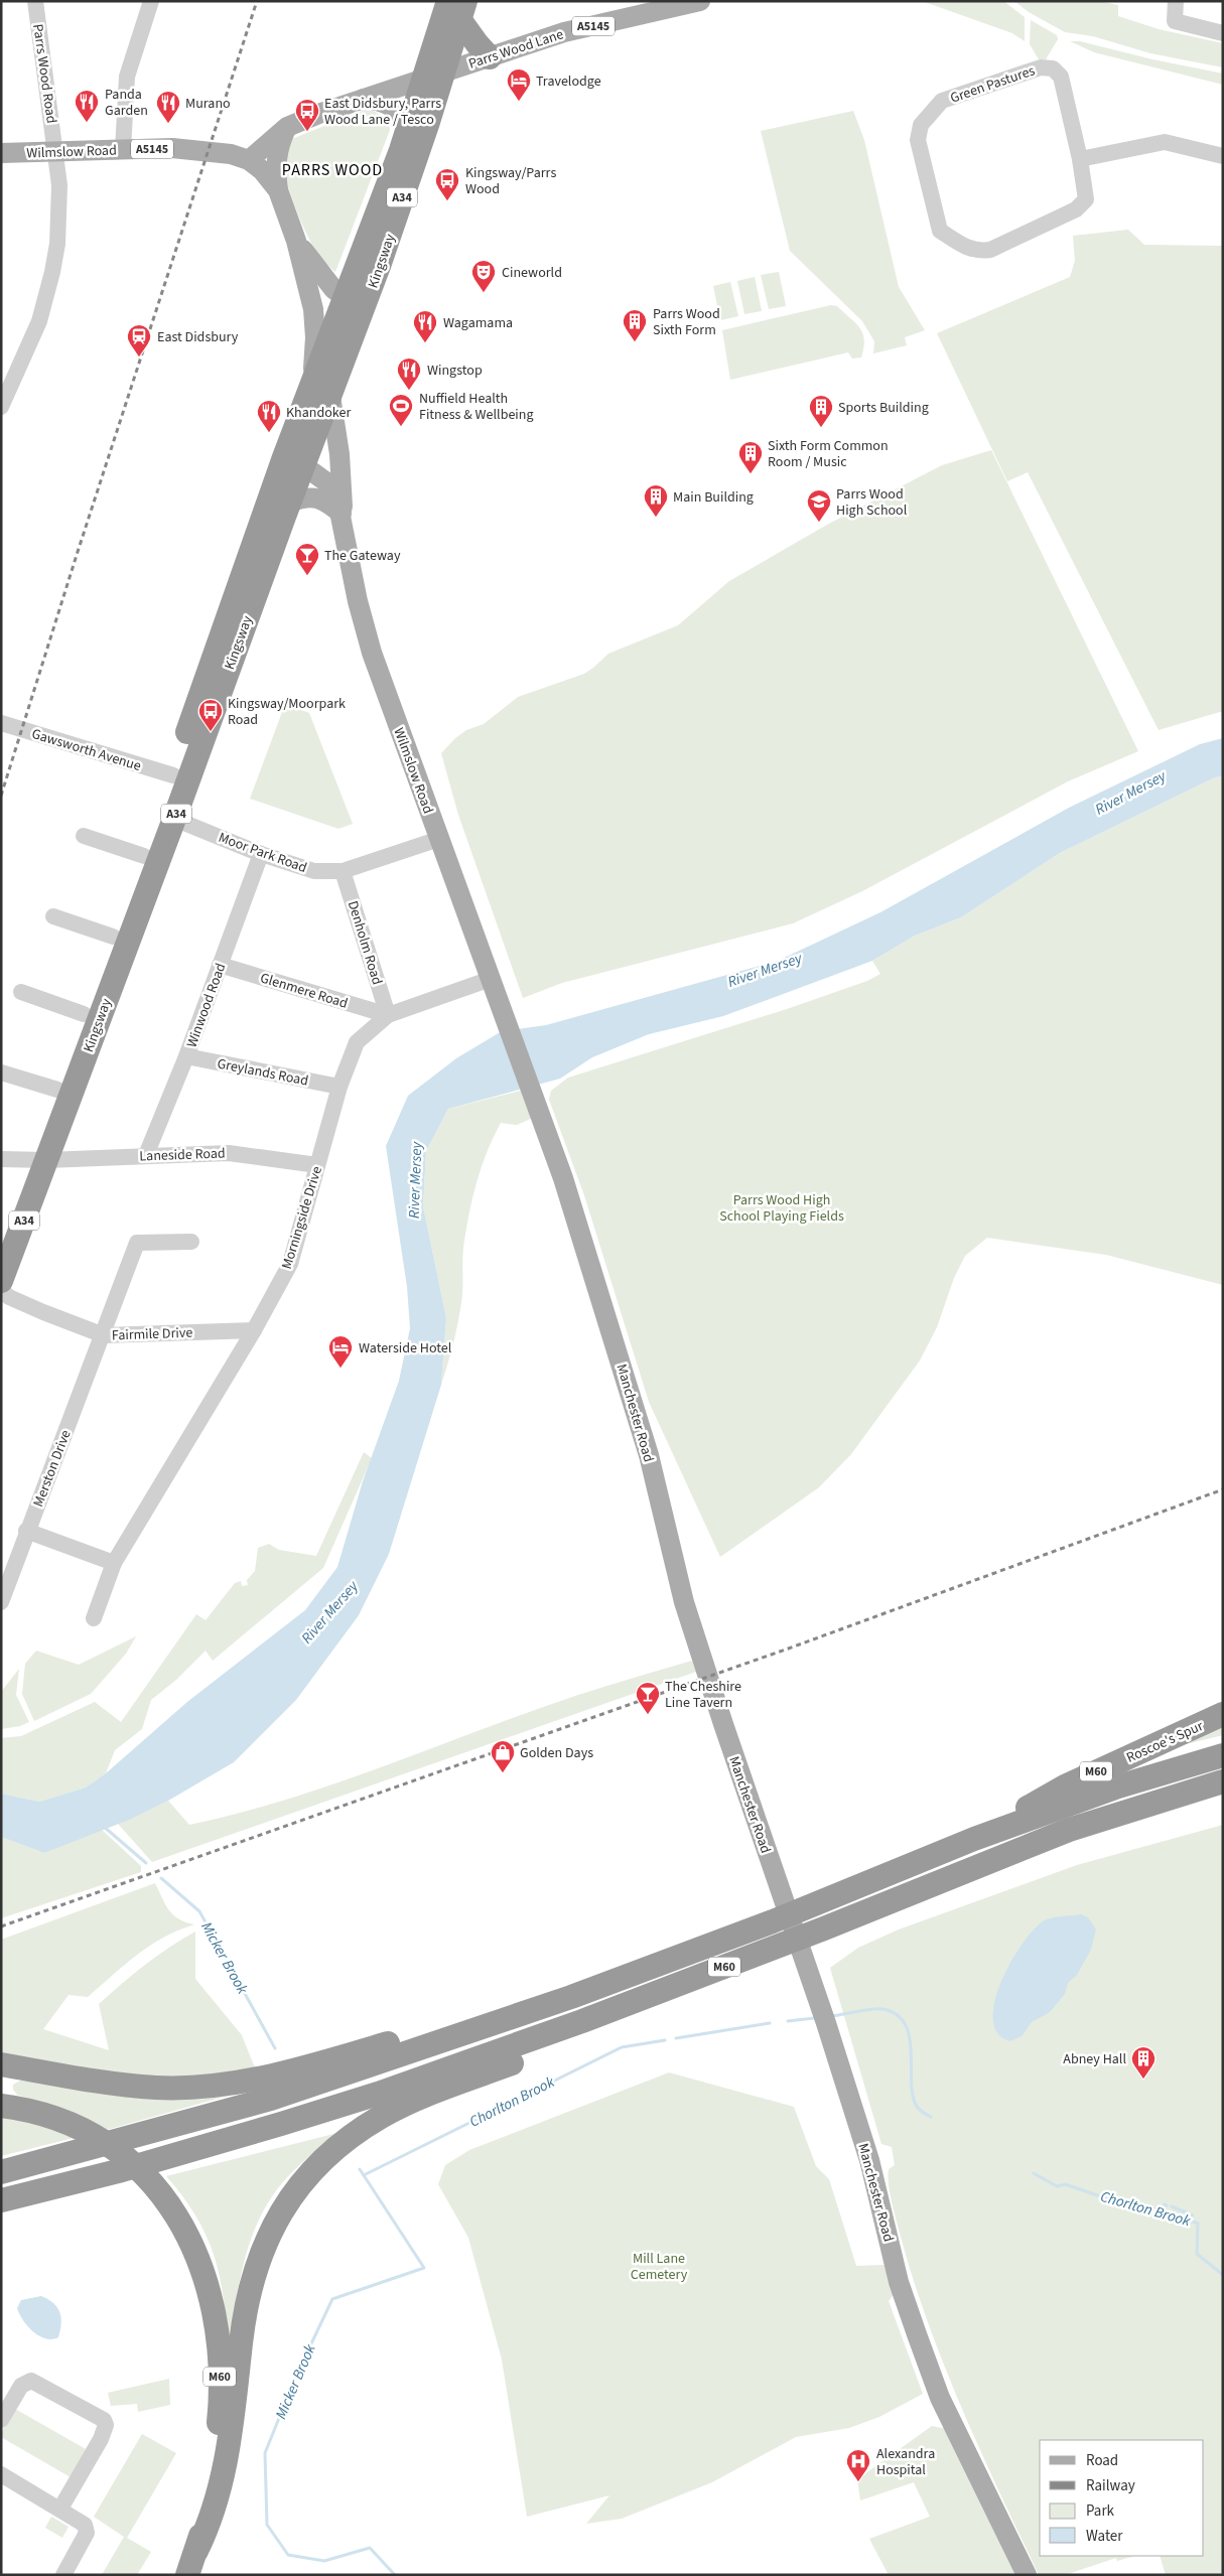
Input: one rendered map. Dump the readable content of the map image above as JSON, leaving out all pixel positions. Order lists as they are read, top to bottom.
{
  "streets": {
    "highway": [
      "A34",
      "Kingsway",
      "Roscoe's Spur",
      "M60"
    ],
    "main road": [
      "A5145",
      "Parrs Wood Lane",
      "Wilmslow Road",
      "Manchester Road"
    ],
    "street": [
      "Parrs Wood Road",
      "Green Pastures",
      "Gawsworth Avenue",
      "Moor Park Road",
      "Denholm Road",
      "Glenmere Road",
      "Winwood Road",
      "Greylands Road",
      "Laneside Road",
      "Morningside Drive",
      "Fairmile Drive",
      "Merston Drive"
    ]
  },
  "crossings": [
    ["Parrs Wood Lane", "Wilmslow Road"],
    ["Parrs Wood Lane", "Kingsway"],
    ["Parrs Wood Road", "Wilmslow Road"],
    ["Wilmslow Road", "Kingsway"],
    ["Wilmslow Road", "Moor Park Road"],
    ["Wilmslow Road", "Morningside Drive"],
    ["Wilmslow Road", "Manchester Road"],
    ["Kingsway", "Gawsworth Avenue"],
    ["Kingsway", "Moor Park Road"],
    ["Kingsway", "Laneside Road"],
    ["Moor Park Road", "Denholm Road"],
    ["Moor Park Road", "Winwood Road"],
    ["Denholm Road", "Glenmere Road"],
    ["Denholm Road", "Morningside Drive"],
    ["Glenmere Road", "Winwood Road"],
    ["Glenmere Road", "Morningside Drive"],
    ["Winwood Road", "Greylands Road"],
    ["Winwood Road", "Laneside Road"],
    ["Greylands Road", "Morningside Drive"],
    ["Laneside Road", "Morningside Drive"],
    ["Morningside Drive", "Fairmile Drive"],
    ["Fairmile Drive", "Merston Drive"],
    ["Roscoe's Spur", "M60"]
  ],
  "districts": ["PARRS WOOD"],
  "water": ["River Mersey", "Micker Brook", "Chorlton Brook"],
  "parks": ["Parrs Wood High School Playing Fields", "Mill Lane Cemetery"],
  "places": {
    "hotel": ["Travelodge", "Waterside Hotel"],
    "restaurant": [
      "Panda Garden",
      "Murano",
      "Wagamama",
      "Wingstop",
      "Khandoker"
    ],
    "bus stop": ["East Didsbury, Parrs Wood Lane / Tesco", "Kingsway/Parrs Wood", "Kingsway/Moorpark Road"],
    "theatre": ["Cineworld"],
    "building": [
      "Parrs Wood Sixth Form",
      "Sports Building",
      "Sixth Form Common Room / Music",
      "Main Building",
      "Abney Hall"
    ],
    "station": ["East Didsbury"],
    "sports": ["Nuffield Health Fitness & Wellbeing"],
    "school or university": ["Parrs Wood High School"],
    "bar": ["The Gateway", "The Cheshire Line Tavern"],
    "shop": ["Golden Days"],
    "hospital": ["Alexandra Hospital"]
  },
  "legend": [
    "Road",
    "Railway",
    "Park",
    "Water"
  ]
}
